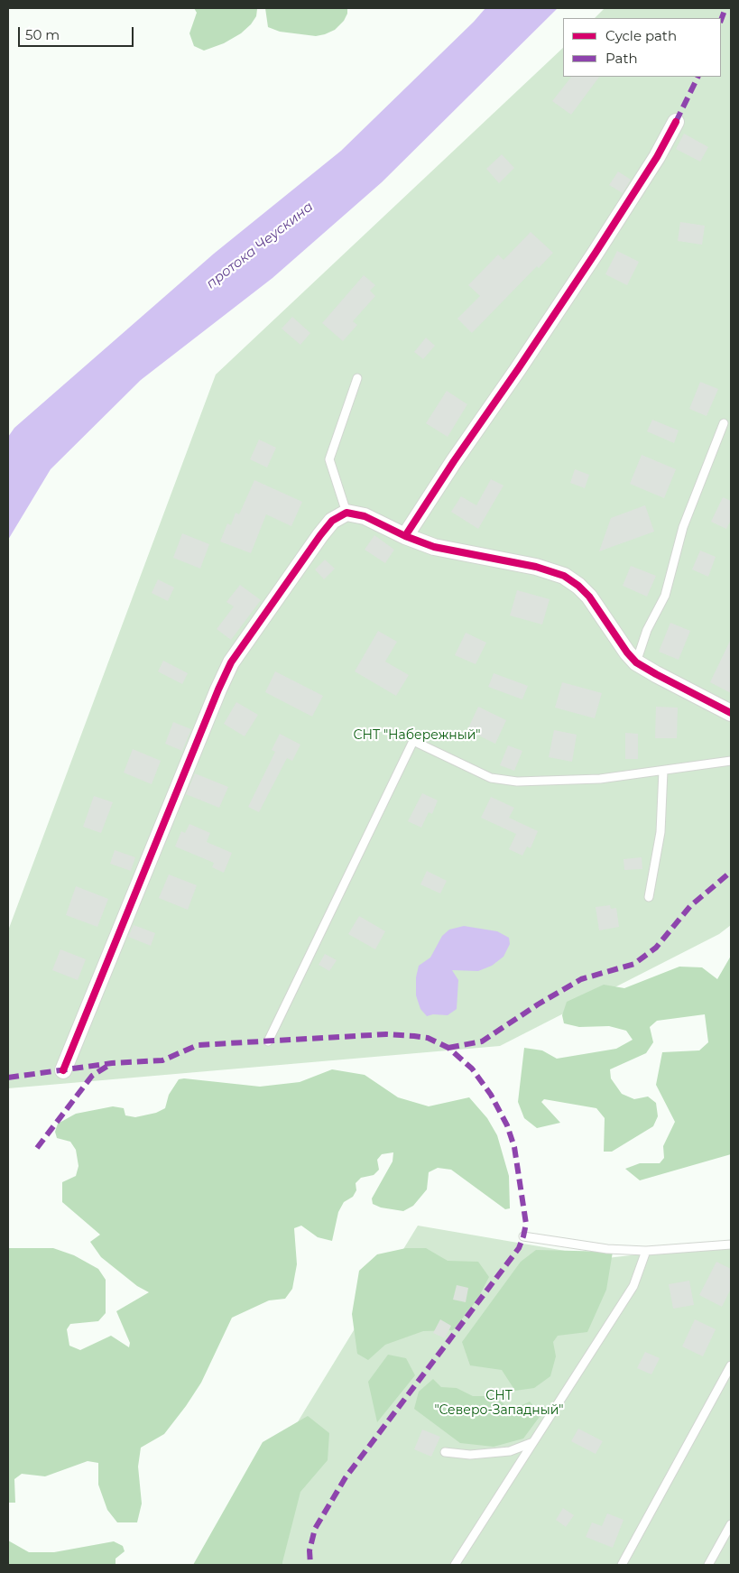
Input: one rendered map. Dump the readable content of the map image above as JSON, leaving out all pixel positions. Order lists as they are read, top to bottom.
{
  "water": ["протока Чеускина"],
  "parks": ["СНТ \"Набережный\"", "СНТ \"Северо-Западный\""],
  "legend": ["Cycle path", "Path"],
  "scale_bar": "50 m"
}
